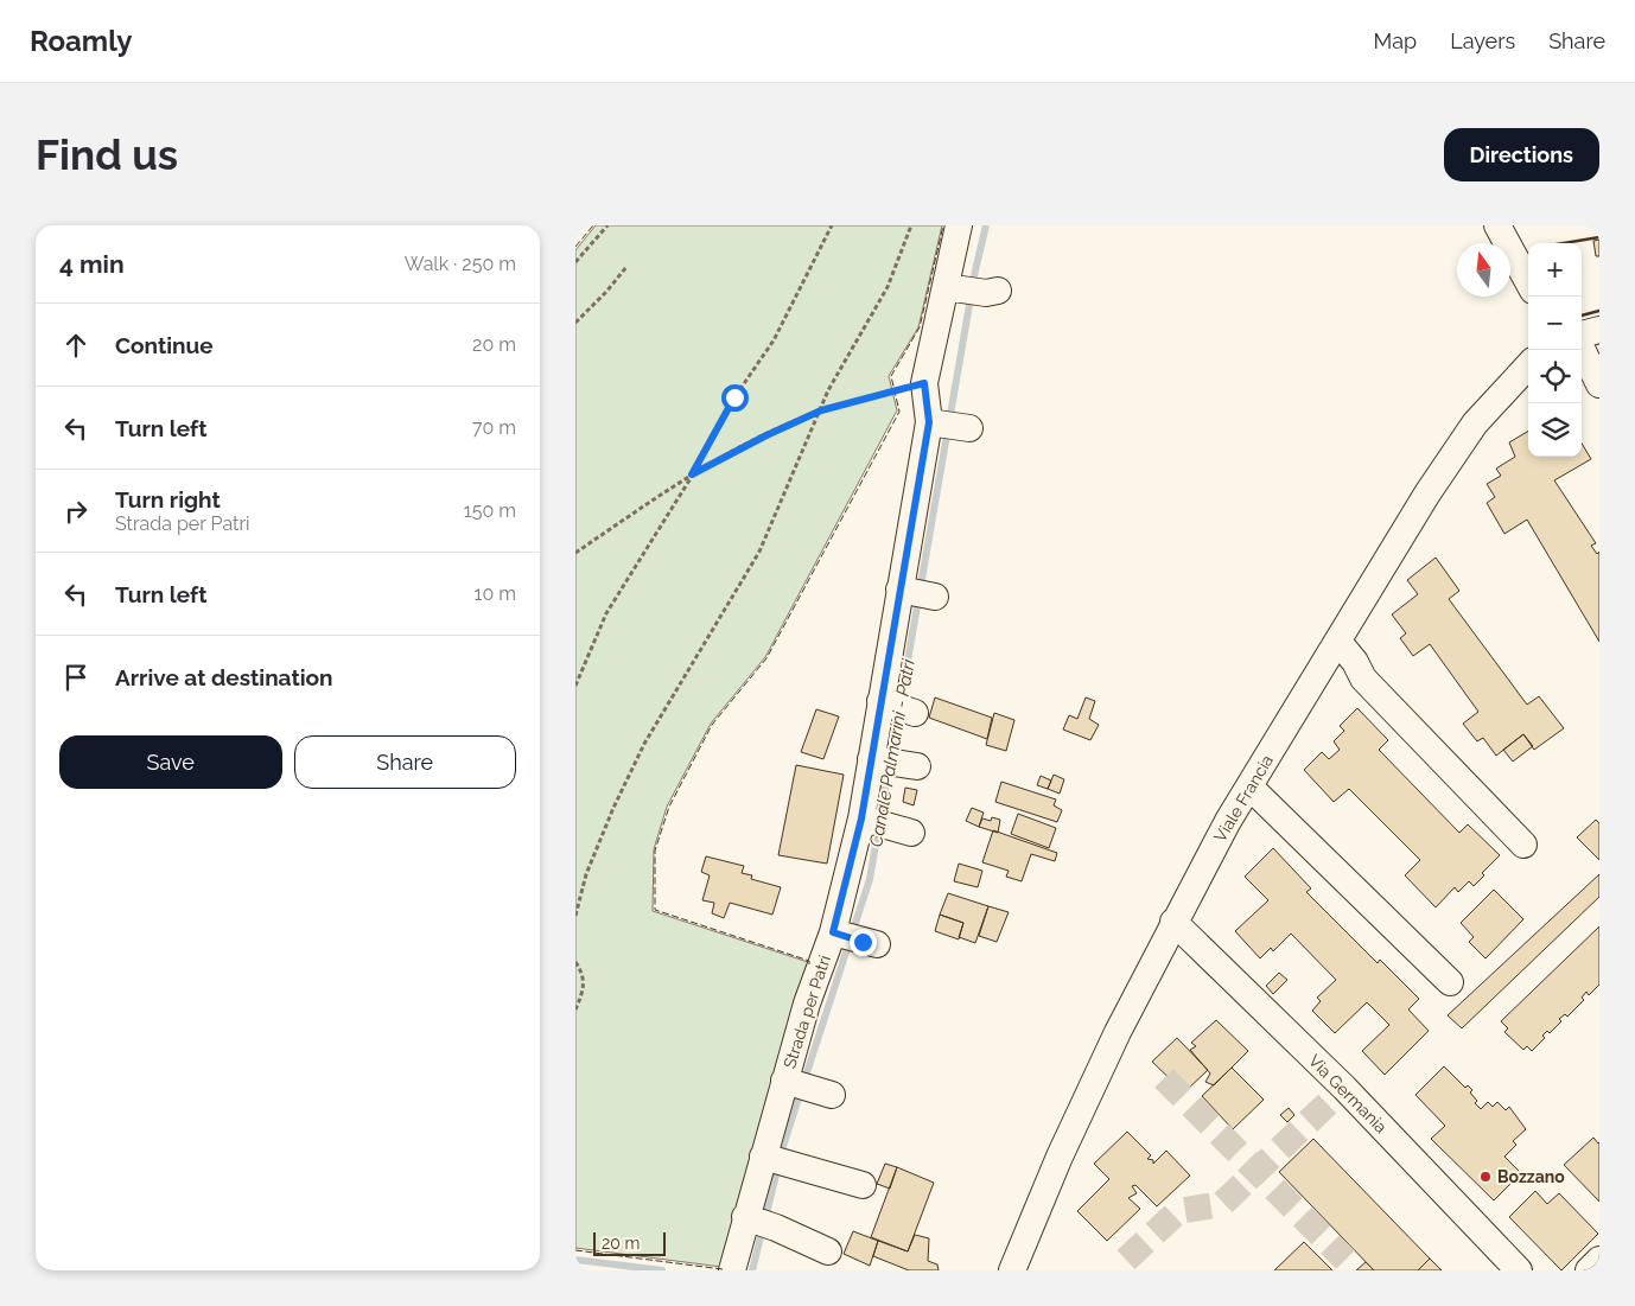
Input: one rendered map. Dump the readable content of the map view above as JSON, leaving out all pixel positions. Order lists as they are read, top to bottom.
{
  "streets": {
    "street": ["Viale Francia", "Strada per Patri", "Via Germania"]
  },
  "crossings": [
    ["Viale Francia", "Via Germania"]
  ],
  "water": ["Canale Palmarini - Patri"],
  "places": ["Bozzano"],
  "scale_bar": "20 m",
  "north": "top",
  "page": {
    "header": "Roamly",
    "nav": ["Map", "Layers", "Share"],
    "buttons": [
      "Directions",
      ["Save", "Share"]
    ],
    "title": "Find us",
    "heading": ["4 min", "Walk · 250 m"],
    "map_buttons": ["+", "−"],
    "list": [
      ["Continue", "20 m"],
      ["Turn left", "70 m"],
      ["Turn right", "Strada per Patri", "150 m"],
      ["Turn left", "10 m"],
      "Arrive at destination"
    ],
    "scale": "20 m"
  }
}
